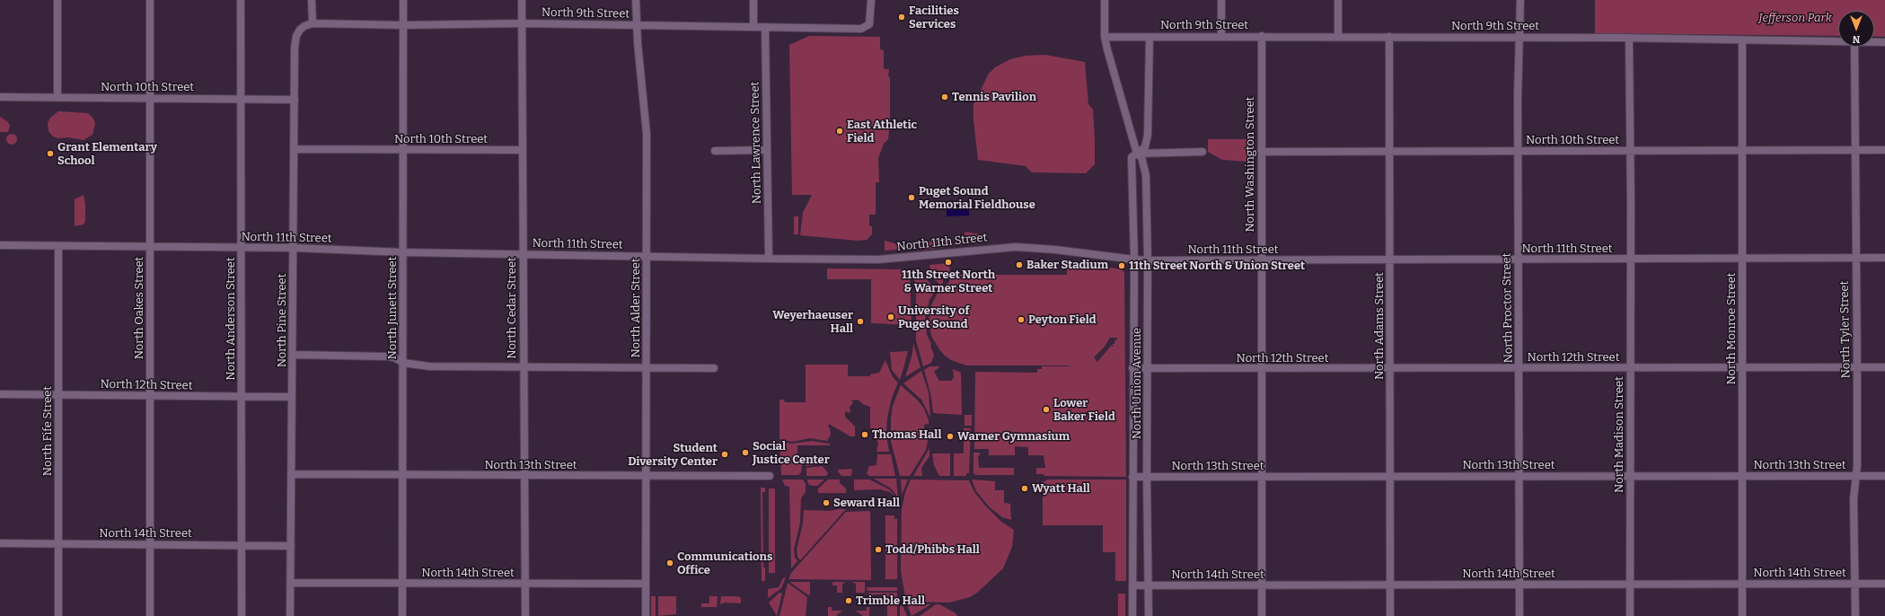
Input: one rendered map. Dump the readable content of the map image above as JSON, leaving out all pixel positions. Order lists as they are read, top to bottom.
{
  "streets": {
    "street": [
      "North 9th Street",
      "North 10th Street",
      "North Lawrence Street",
      "North Washington Street",
      "North 11th Street",
      "North Oakes Street",
      "North Junett Street",
      "North Cedar Street",
      "North Alder Street",
      "North Proctor Street",
      "North Anderson Street",
      "North Pine Street",
      "North Adams Street",
      "North Monroe Street",
      "North Tyler Street",
      "North 12th Street",
      "North Union Avenue",
      "North Fife Street",
      "North Madison Street",
      "North 13th Street",
      "North 14th Street"
    ]
  },
  "crossings": [
    ["North 9th Street", "North Lawrence Street"],
    ["North 9th Street", "North Washington Street"],
    ["North 9th Street", "North Junett Street"],
    ["North 9th Street", "North Cedar Street"],
    ["North 9th Street", "North Alder Street"],
    ["North 9th Street", "North Proctor Street"],
    ["North 9th Street", "North Pine Street"],
    ["North 9th Street", "North Adams Street"],
    ["North 9th Street", "North Monroe Street"],
    ["North 9th Street", "North Union Avenue"],
    ["North 9th Street", "North Madison Street"],
    ["North 10th Street", "North Washington Street"],
    ["North 10th Street", "North Oakes Street"],
    ["North 10th Street", "North Junett Street"],
    ["North 10th Street", "North Cedar Street"],
    ["North 10th Street", "North Proctor Street"],
    ["North 10th Street", "North Anderson Street"],
    ["North 10th Street", "North Pine Street"],
    ["North 10th Street", "North Adams Street"],
    ["North 10th Street", "North Monroe Street"],
    ["North 10th Street", "North Tyler Street"],
    ["North 10th Street", "North Madison Street"],
    ["North Lawrence Street", "North 11th Street"],
    ["North Washington Street", "North 11th Street"],
    ["North Washington Street", "North 12th Street"],
    ["North Washington Street", "North 13th Street"],
    ["North Washington Street", "North 14th Street"],
    ["North 11th Street", "North Oakes Street"],
    ["North 11th Street", "North Junett Street"],
    ["North 11th Street", "North Cedar Street"],
    ["North 11th Street", "North Alder Street"],
    ["North 11th Street", "North Proctor Street"],
    ["North 11th Street", "North Anderson Street"],
    ["North 11th Street", "North Pine Street"],
    ["North 11th Street", "North Adams Street"],
    ["North 11th Street", "North Monroe Street"],
    ["North 11th Street", "North Tyler Street"],
    ["North 11th Street", "North Union Avenue"],
    ["North 11th Street", "North Fife Street"],
    ["North 11th Street", "North Madison Street"],
    ["North Oakes Street", "North 12th Street"],
    ["North Oakes Street", "North 14th Street"],
    ["North Junett Street", "North 13th Street"],
    ["North Junett Street", "North 14th Street"],
    ["North Cedar Street", "North 13th Street"],
    ["North Cedar Street", "North 14th Street"],
    ["North Alder Street", "North 13th Street"],
    ["North Alder Street", "North 14th Street"],
    ["North Proctor Street", "North 12th Street"],
    ["North Proctor Street", "North 13th Street"],
    ["North Proctor Street", "North 14th Street"],
    ["North Anderson Street", "North 12th Street"],
    ["North Anderson Street", "North 14th Street"],
    ["North Pine Street", "North 12th Street"],
    ["North Pine Street", "North 13th Street"],
    ["North Pine Street", "North 14th Street"],
    ["North Adams Street", "North 12th Street"],
    ["North Adams Street", "North 13th Street"],
    ["North Adams Street", "North 14th Street"],
    ["North Monroe Street", "North 12th Street"],
    ["North Monroe Street", "North 13th Street"],
    ["North Monroe Street", "North 14th Street"],
    ["North Tyler Street", "North 12th Street"],
    ["North Tyler Street", "North 13th Street"],
    ["North Tyler Street", "North 14th Street"],
    ["North 12th Street", "North Union Avenue"],
    ["North 12th Street", "North Fife Street"],
    ["North 12th Street", "North Madison Street"],
    ["North Union Avenue", "North 13th Street"],
    ["North Union Avenue", "North 14th Street"],
    ["North Fife Street", "North 14th Street"],
    ["North Madison Street", "North 13th Street"],
    ["North Madison Street", "North 14th Street"]
  ],
  "parks": ["Jefferson Park"],
  "places": [
    "Facilities Services",
    "Tennis Pavilion",
    "East Athletic Field",
    "Grant Elementary School",
    "Puget Sound Memorial Fieldhouse",
    "11th Street North & Warner Street",
    "Baker Stadium",
    "11th Street North & Union Street",
    "University of Puget Sound",
    "Peyton Field",
    "Weyerhaeuser Hall",
    "Lower Baker Field",
    "Thomas Hall",
    "Warner Gymnasium",
    "Social Justice Center",
    "Student Diversity Center",
    "Wyatt Hall",
    "Seward Hall",
    "Todd/Phibbs Hall",
    "Communications Office",
    "Trimble Hall"
  ],
  "north": "bottom"
}
